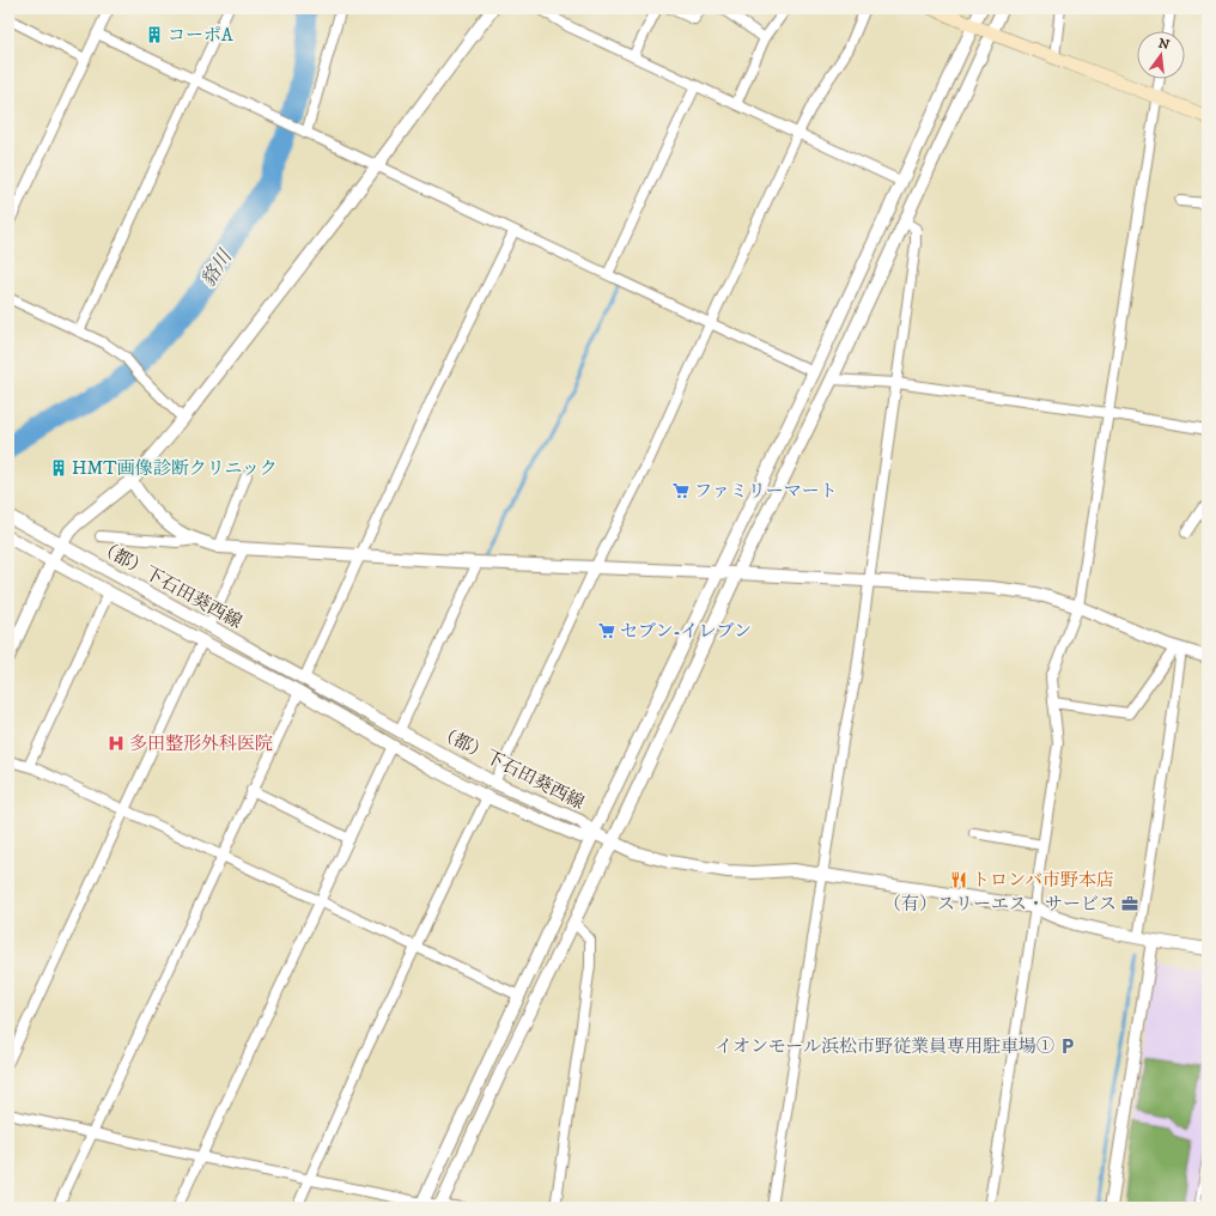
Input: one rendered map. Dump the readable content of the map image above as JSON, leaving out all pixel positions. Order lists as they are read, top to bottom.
{
  "streets": {
    "street": ["（都）下石田葵西線"]
  },
  "water": ["貉川"],
  "places": {
    "building": ["コーポA", "HMT画像診断クリニック"],
    "supermarket": ["ファミリーマート", "セブン-イレブン"],
    "hospital": ["多田整形外科医院"],
    "restaurant": ["トロンバ市野本店"],
    "office": ["（有）スリーエス・サービス"],
    "parking": ["イオンモール浜松市野従業員専用駐車場①"]
  },
  "north": "top"
}
